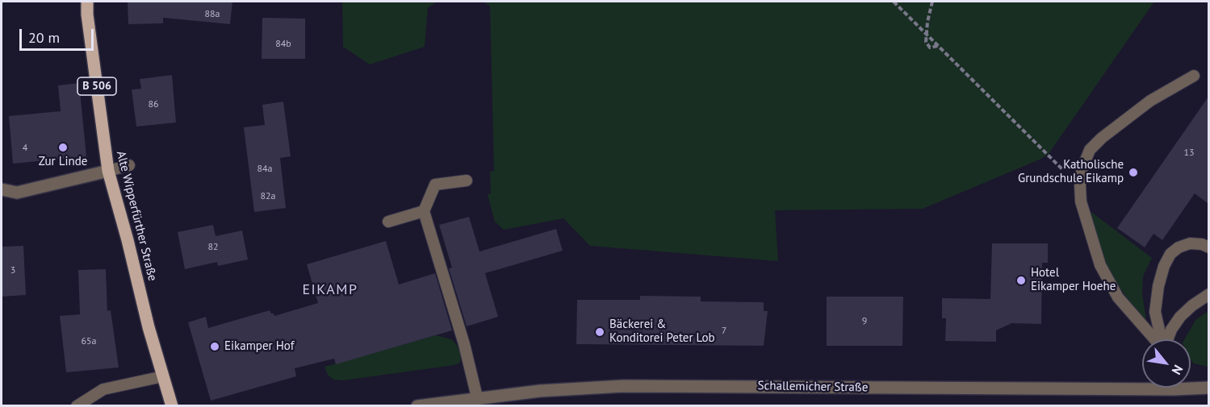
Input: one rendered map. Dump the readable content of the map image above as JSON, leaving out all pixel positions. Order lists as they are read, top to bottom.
{
  "streets": {
    "main road": ["B 506", "Alte Wipperfürther Straße"],
    "street": ["Schallemicher Straße"]
  },
  "districts": ["EIKAMP"],
  "places": [
    "Zur Linde",
    "Katholische Grundschule Eikamp",
    "Hotel Eikamper Hoehe",
    "Bäckerei & Konditorei Peter Lob",
    "Eikamper Hof"
  ],
  "house_numbers": [
    "88a",
    "84b",
    "86",
    "4",
    "13",
    "84a",
    "82a",
    "82",
    "3",
    "9",
    "7",
    "65a"
  ],
  "scale_bar": "20 m",
  "north": "bottom right"
}
